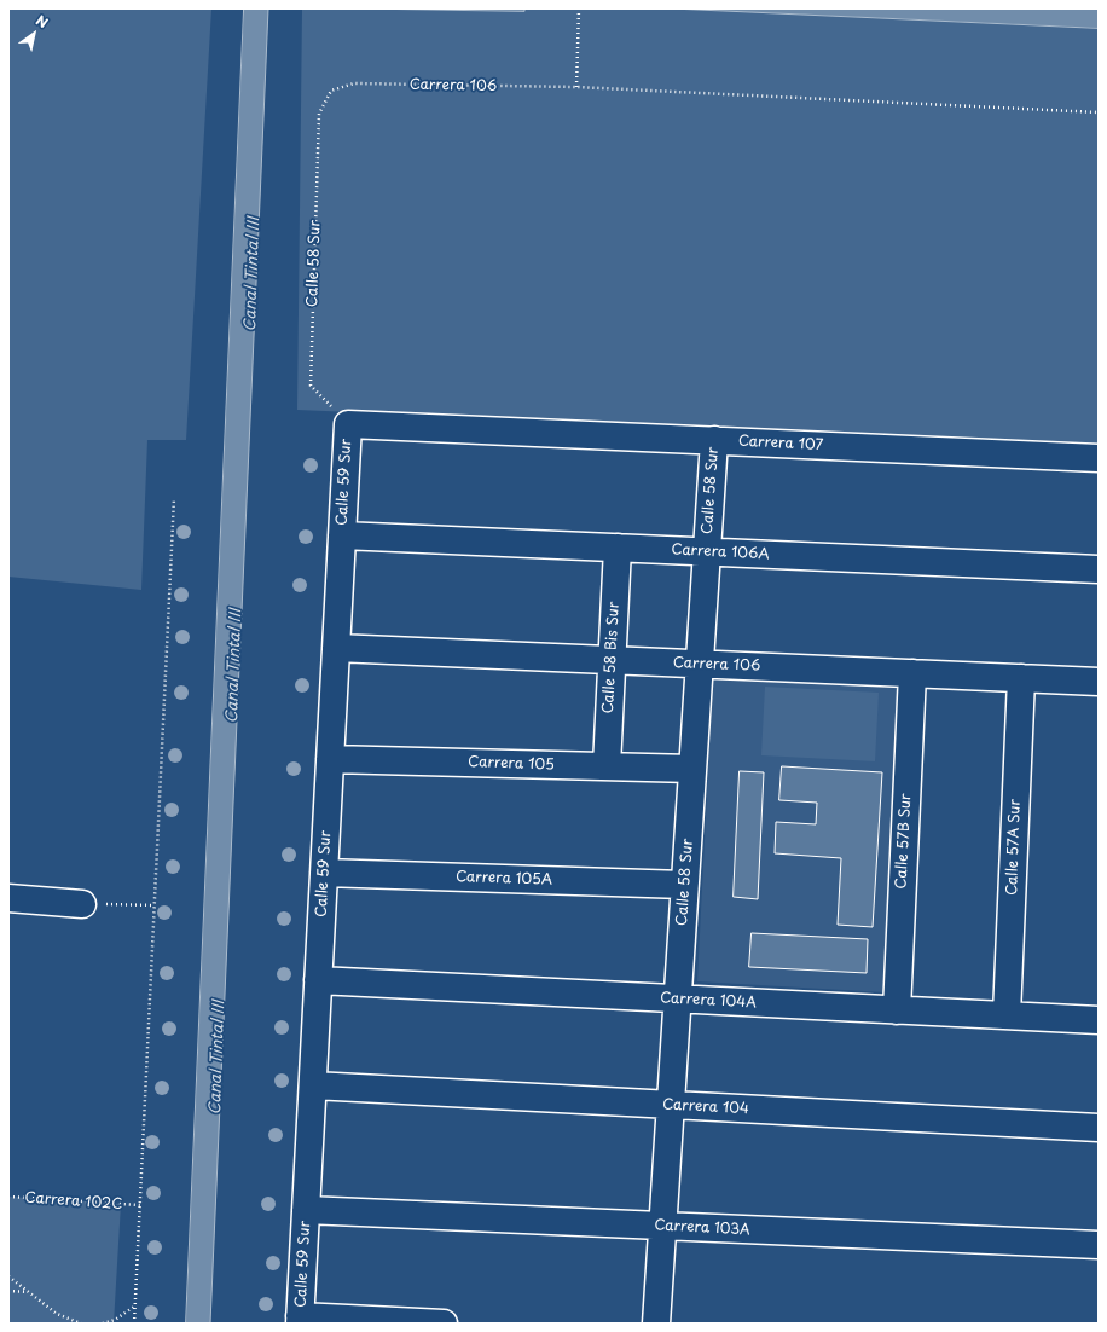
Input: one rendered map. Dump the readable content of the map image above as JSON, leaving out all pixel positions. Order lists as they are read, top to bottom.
{
  "streets": {
    "street": [
      "Carrera 106",
      "Calle 58 Sur",
      "Carrera 107",
      "Calle 59 Sur",
      "Carrera 106A",
      "Calle 58 Bis Sur",
      "Carrera 105",
      "Calle 57B Sur",
      "Calle 57A Sur",
      "Carrera 105A",
      "Carrera 104A",
      "Carrera 104",
      "Carrera 103A"
    ],
    "path": ["Carrera 102C"]
  },
  "crossings": [
    ["Carrera 106", "Calle 58 Sur"],
    ["Carrera 106", "Calle 59 Sur"],
    ["Carrera 106", "Calle 58 Bis Sur"],
    ["Carrera 106", "Calle 57B Sur"],
    ["Carrera 106", "Calle 57A Sur"],
    ["Calle 58 Sur", "Carrera 107"],
    ["Calle 58 Sur", "Calle 59 Sur"],
    ["Calle 58 Sur", "Carrera 106A"],
    ["Calle 58 Sur", "Carrera 105"],
    ["Calle 58 Sur", "Carrera 105A"],
    ["Calle 58 Sur", "Carrera 104A"],
    ["Calle 58 Sur", "Carrera 104"],
    ["Calle 58 Sur", "Carrera 103A"],
    ["Carrera 107", "Calle 59 Sur"],
    ["Calle 59 Sur", "Carrera 106A"],
    ["Calle 59 Sur", "Carrera 105"],
    ["Calle 59 Sur", "Carrera 105A"],
    ["Calle 59 Sur", "Carrera 104A"],
    ["Calle 59 Sur", "Carrera 104"],
    ["Calle 59 Sur", "Carrera 103A"],
    ["Carrera 106A", "Calle 58 Bis Sur"],
    ["Calle 58 Bis Sur", "Carrera 105"],
    ["Calle 57B Sur", "Carrera 104A"],
    ["Calle 57A Sur", "Carrera 104A"]
  ],
  "water": ["Canal Tintal III"],
  "north": "top right"
}
